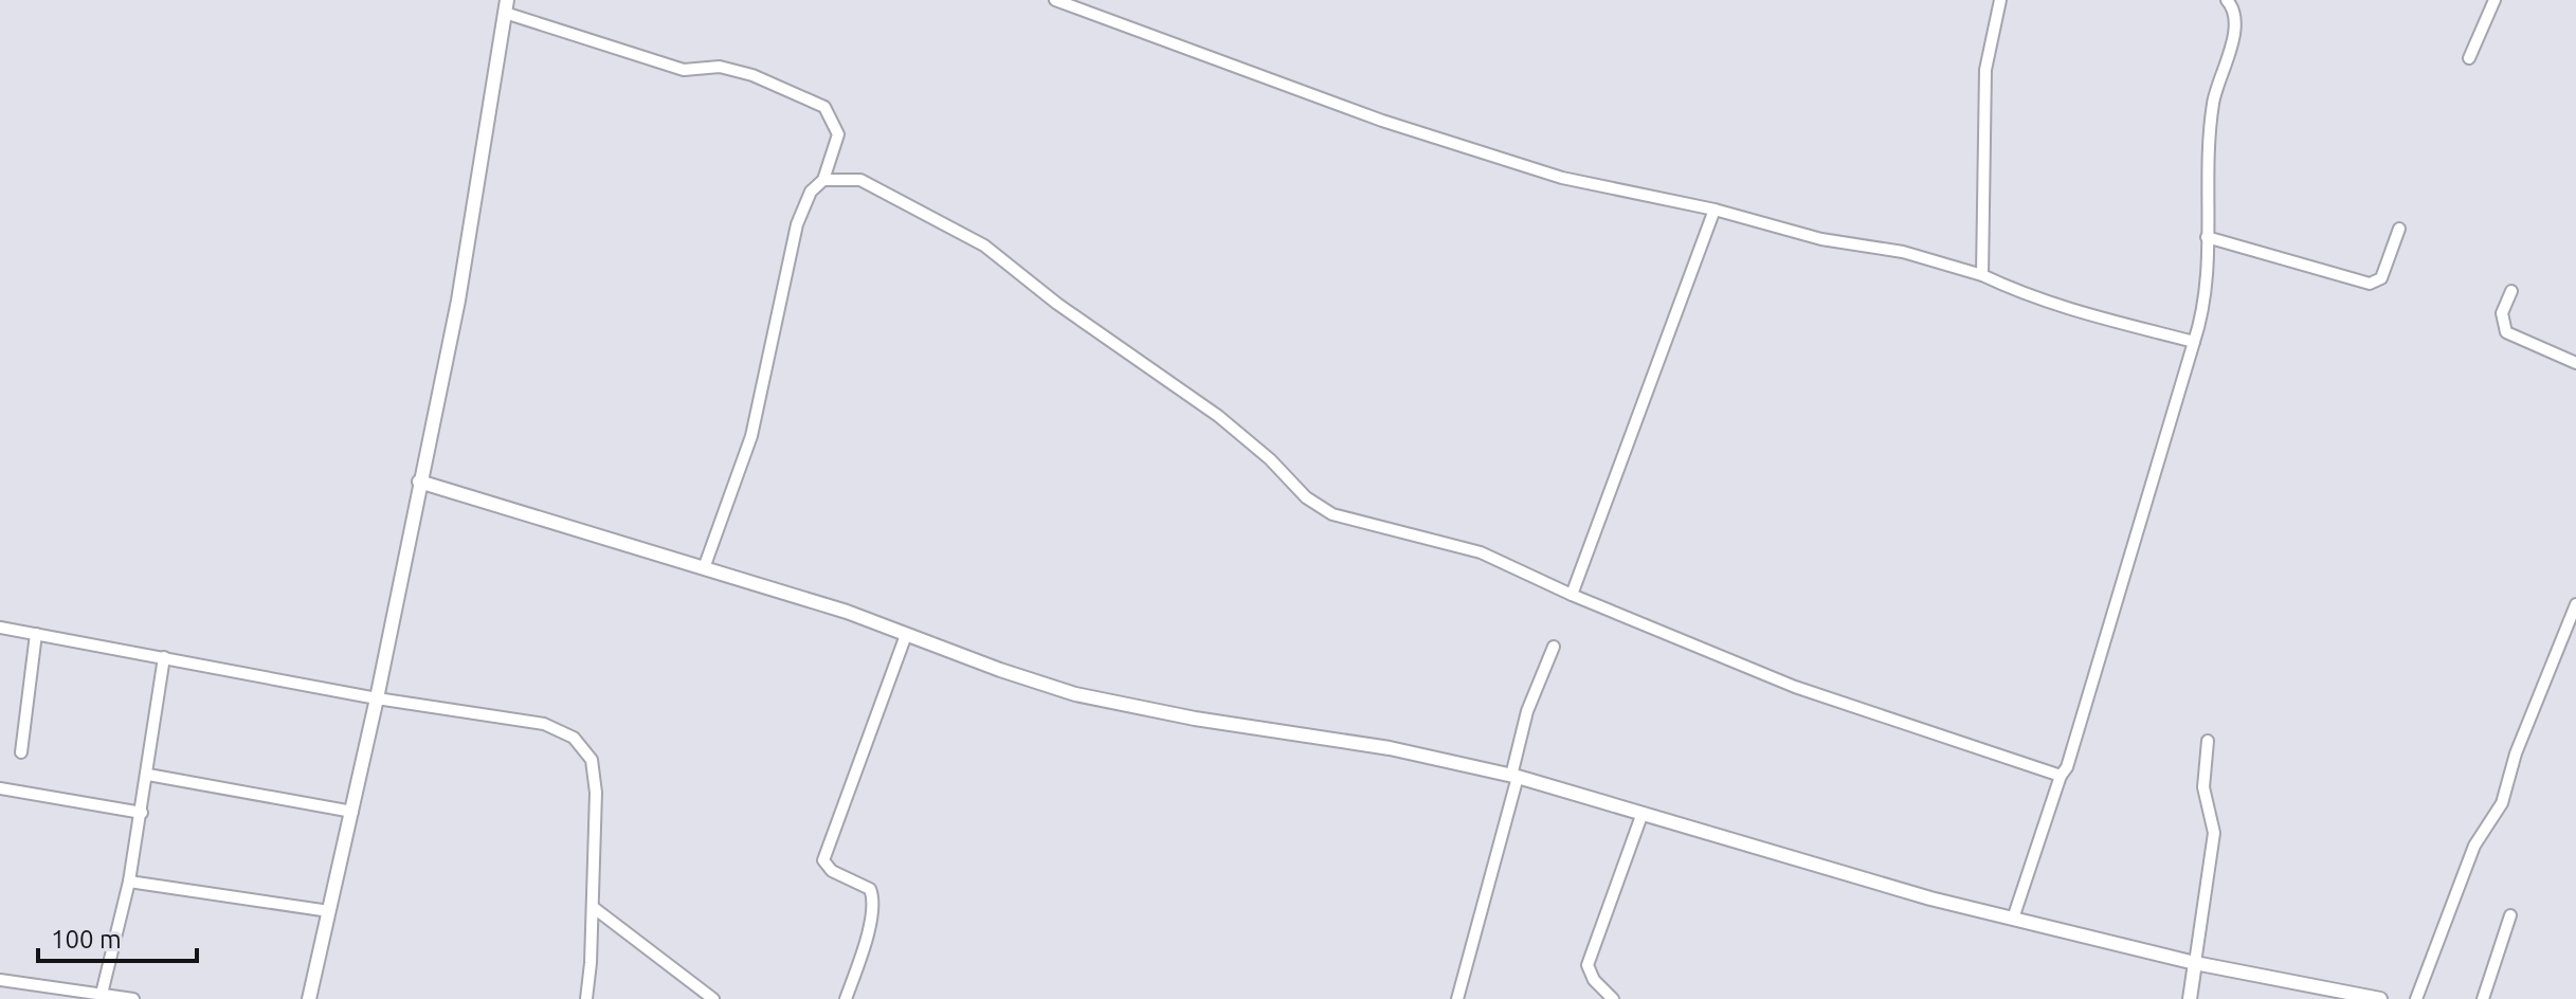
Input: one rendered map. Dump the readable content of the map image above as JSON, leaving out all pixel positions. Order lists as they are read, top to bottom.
{
  "scale_bar": "100 m"
}
